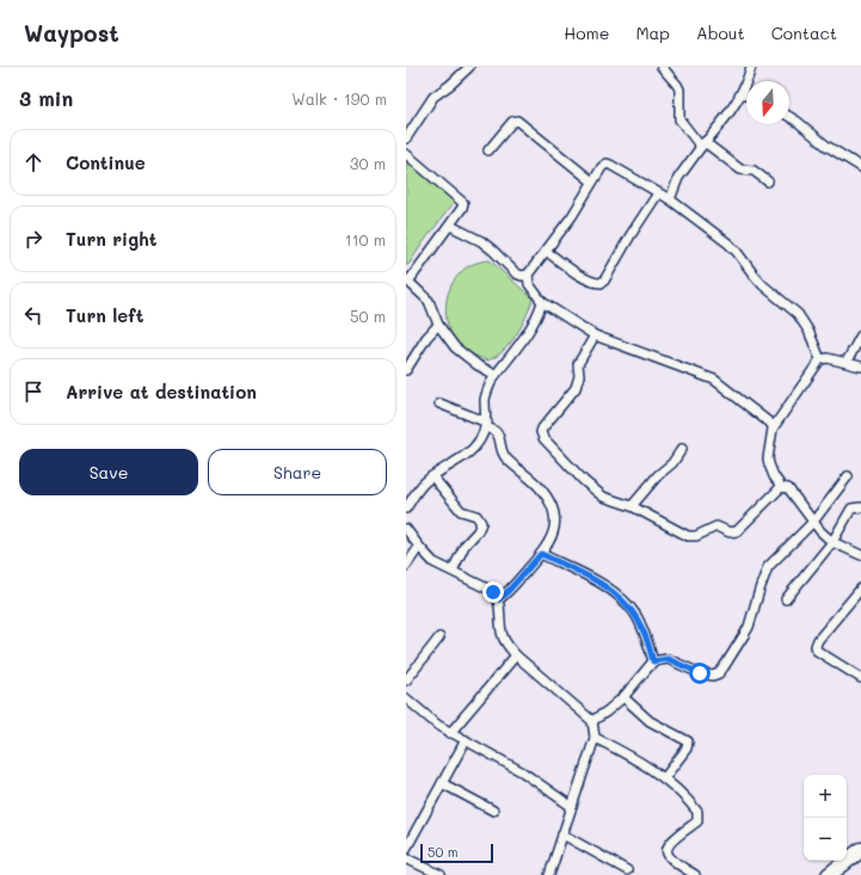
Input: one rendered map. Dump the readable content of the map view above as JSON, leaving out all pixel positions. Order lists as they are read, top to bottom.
{
  "scale_bar": "50 m",
  "north": "bottom",
  "page": {
    "header": "Waypost",
    "nav": [
      "Home",
      "Map",
      "About",
      "Contact"
    ],
    "heading": ["3 min", "Walk · 190 m"],
    "list": [
      ["Continue", "30 m"],
      ["Turn right", "110 m"],
      ["Turn left", "50 m"],
      "Arrive at destination"
    ],
    "buttons": ["Save", "Share"],
    "map_buttons": ["+", "−"],
    "scale": "50 m"
  }
}
